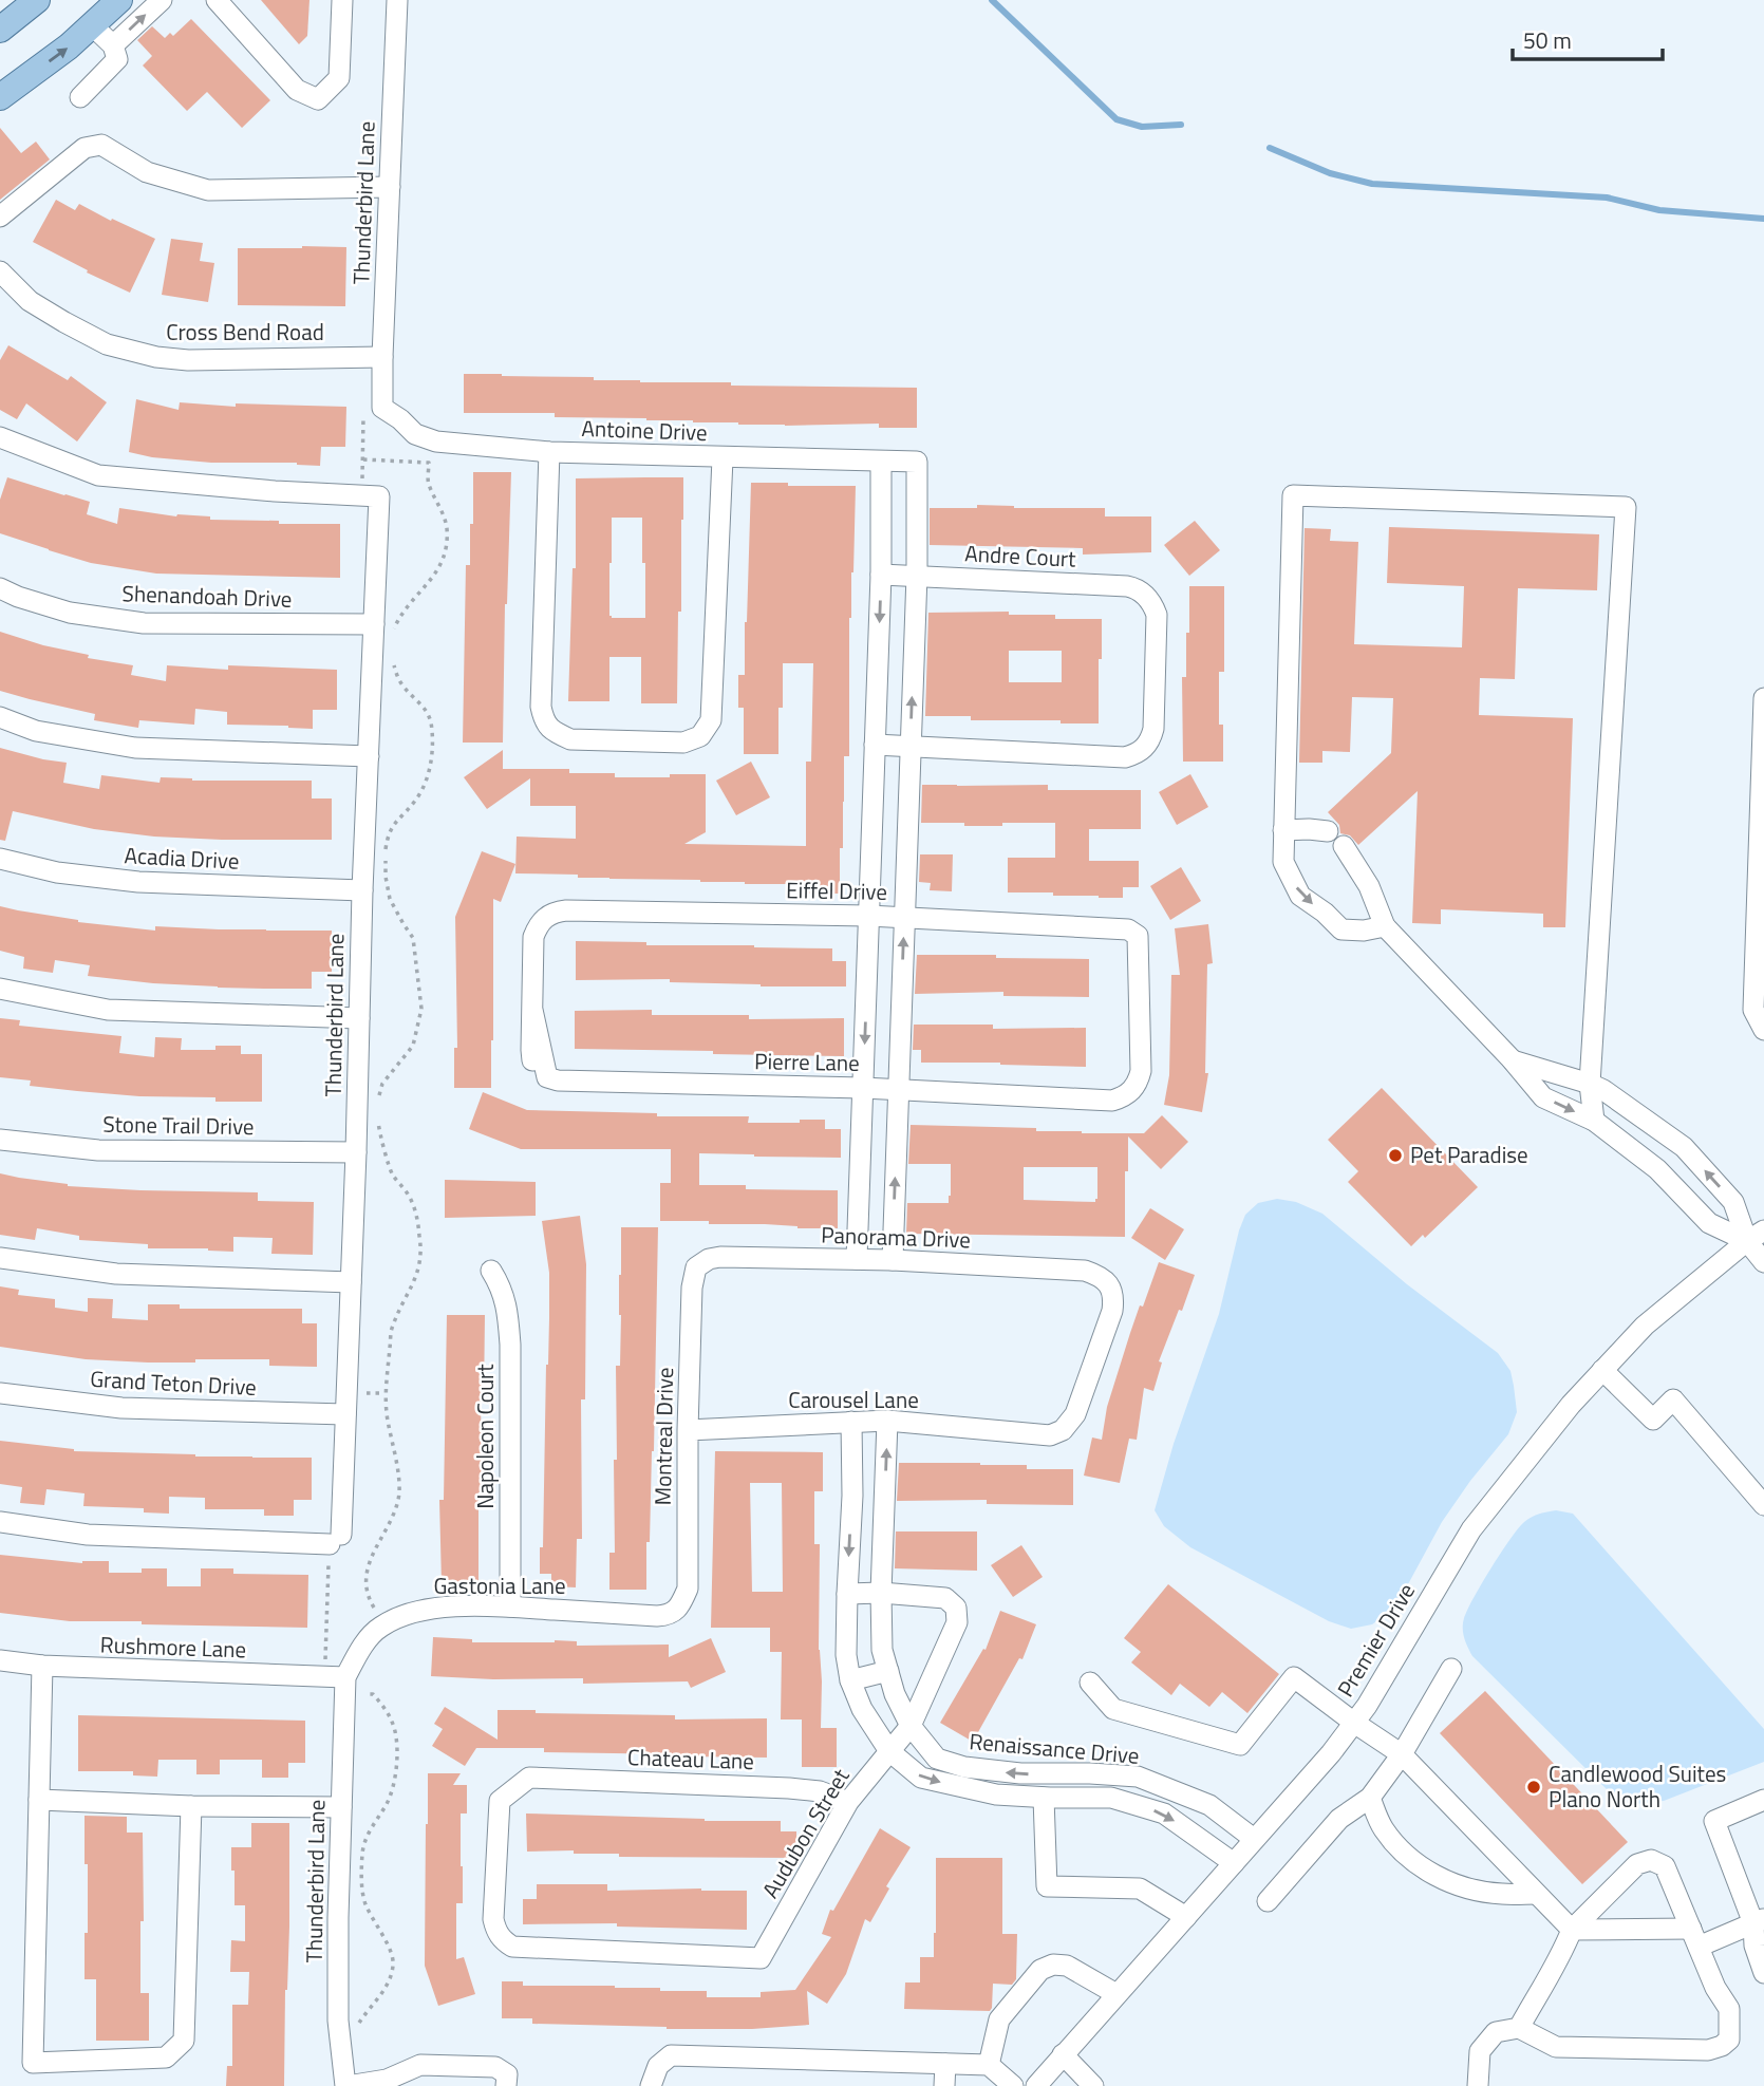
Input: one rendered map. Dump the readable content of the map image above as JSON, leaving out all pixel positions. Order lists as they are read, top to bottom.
{
  "streets": {
    "street": [
      "Thunderbird Lane",
      "Cross Bend Road",
      "Antoine Drive",
      "Andre Court",
      "Shenandoah Drive",
      "Acadia Drive",
      "Eiffel Drive",
      "Pierre Lane",
      "Stone Trail Drive",
      "Panorama Drive",
      "Grand Teton Drive",
      "Carousel Lane",
      "Napoleon Court",
      "Montreal Drive",
      "Gastonia Lane",
      "Premier Drive",
      "Rushmore Lane",
      "Renaissance Drive",
      "Chateau Lane",
      "Audubon Street"
    ]
  },
  "crossings": [
    ["Thunderbird Lane", "Cross Bend Road"],
    ["Thunderbird Lane", "Antoine Drive"],
    ["Thunderbird Lane", "Shenandoah Drive"],
    ["Thunderbird Lane", "Acadia Drive"],
    ["Thunderbird Lane", "Stone Trail Drive"],
    ["Thunderbird Lane", "Grand Teton Drive"],
    ["Thunderbird Lane", "Gastonia Lane"],
    ["Thunderbird Lane", "Rushmore Lane"],
    ["Eiffel Drive", "Pierre Lane"],
    ["Panorama Drive", "Carousel Lane"],
    ["Panorama Drive", "Montreal Drive"],
    ["Carousel Lane", "Montreal Drive"],
    ["Carousel Lane", "Renaissance Drive"],
    ["Napoleon Court", "Gastonia Lane"],
    ["Montreal Drive", "Gastonia Lane"],
    ["Gastonia Lane", "Rushmore Lane"],
    ["Premier Drive", "Renaissance Drive"],
    ["Renaissance Drive", "Audubon Street"],
    ["Chateau Lane", "Audubon Street"]
  ],
  "places": ["Pet Paradise", "Candlewood Suites Plano North"],
  "scale_bar": "50 m"
}
